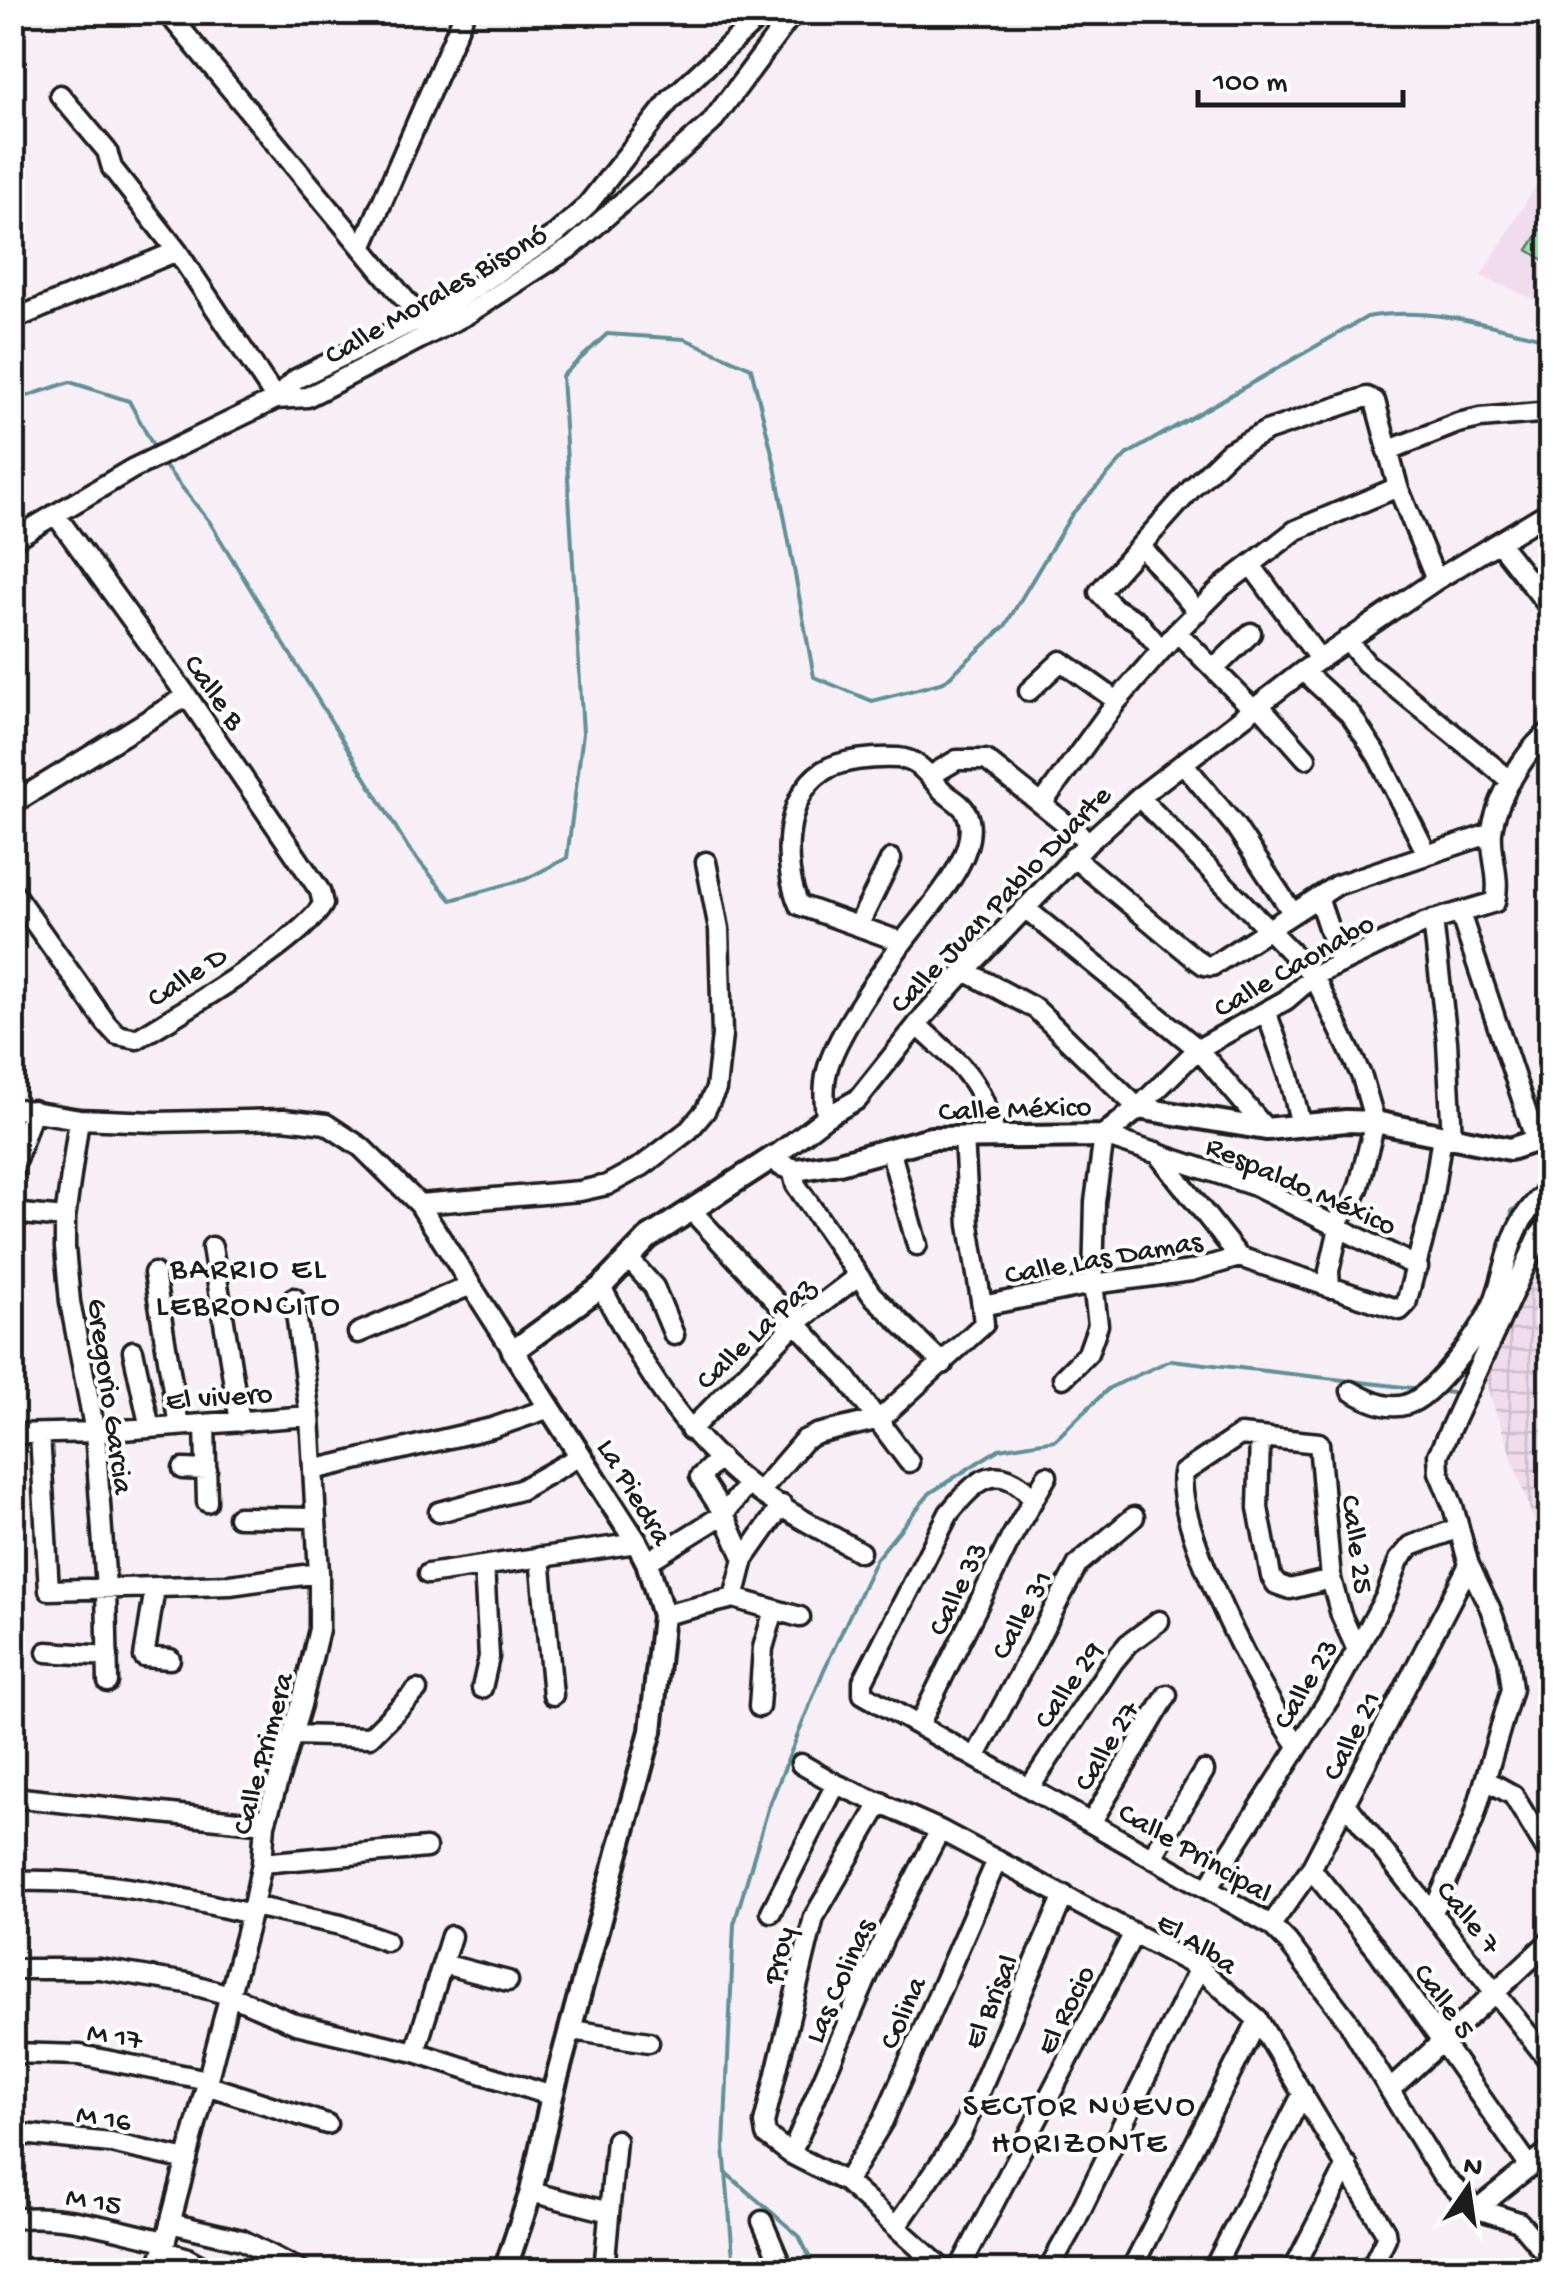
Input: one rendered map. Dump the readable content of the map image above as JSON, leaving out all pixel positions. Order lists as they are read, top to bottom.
{
  "streets": {
    "street": [
      "Calle Morales Bisonó",
      "Calle B",
      "Calle Juan Pablo Duarte",
      "Calle Caonabo",
      "Calle D",
      "Calle México",
      "Respaldo México",
      "Calle Las Damas",
      "Calle La Paz",
      "El vivero",
      "Gregorio Garcia",
      "La Piedra",
      "Calle 25",
      "Calle 33",
      "Calle 31",
      "Calle 23",
      "Calle 29",
      "Calle 21",
      "Calle 27",
      "Calle Primera",
      "Calle Principal",
      "Calle 7",
      "El Alba",
      "Proy",
      "Las Colinas",
      "Calle 5",
      "El Brisal",
      "El Rocio",
      "Colina",
      "M 17",
      "M 16",
      "M 15"
    ]
  },
  "crossings": [
    ["Calle Morales Bisonó", "Calle B"],
    ["Calle B", "Calle D"],
    ["Calle Juan Pablo Duarte", "Calle México"],
    ["Calle Juan Pablo Duarte", "La Piedra"],
    ["Calle Caonabo", "Calle México"],
    ["Calle México", "Respaldo México"],
    ["Calle Las Damas", "La Piedra"],
    ["El vivero", "Gregorio Garcia"],
    ["El vivero", "Calle Primera"],
    ["Gregorio Garcia", "La Piedra"],
    ["Calle 25", "Calle 23"],
    ["Calle 33", "Calle Principal"],
    ["Calle 31", "Calle Principal"],
    ["Calle 23", "Calle Principal"],
    ["Calle 29", "Calle Principal"],
    ["Calle 21", "Calle Principal"],
    ["Calle 21", "Calle 7"],
    ["Calle 21", "Calle 5"],
    ["Calle 27", "Calle Principal"],
    ["Calle Primera", "M 17"],
    ["Calle Primera", "M 16"],
    ["Calle Primera", "M 15"],
    ["El Alba", "Proy"],
    ["El Alba", "Las Colinas"],
    ["El Alba", "El Brisal"],
    ["El Alba", "El Rocio"],
    ["El Alba", "Colina"],
    ["Proy", "Las Colinas"]
  ],
  "districts": ["BARRIO EL LEBRONCITO", "SECTOR NUEVO HORIZONTE"],
  "scale_bar": "100 m",
  "north": "top"
}
